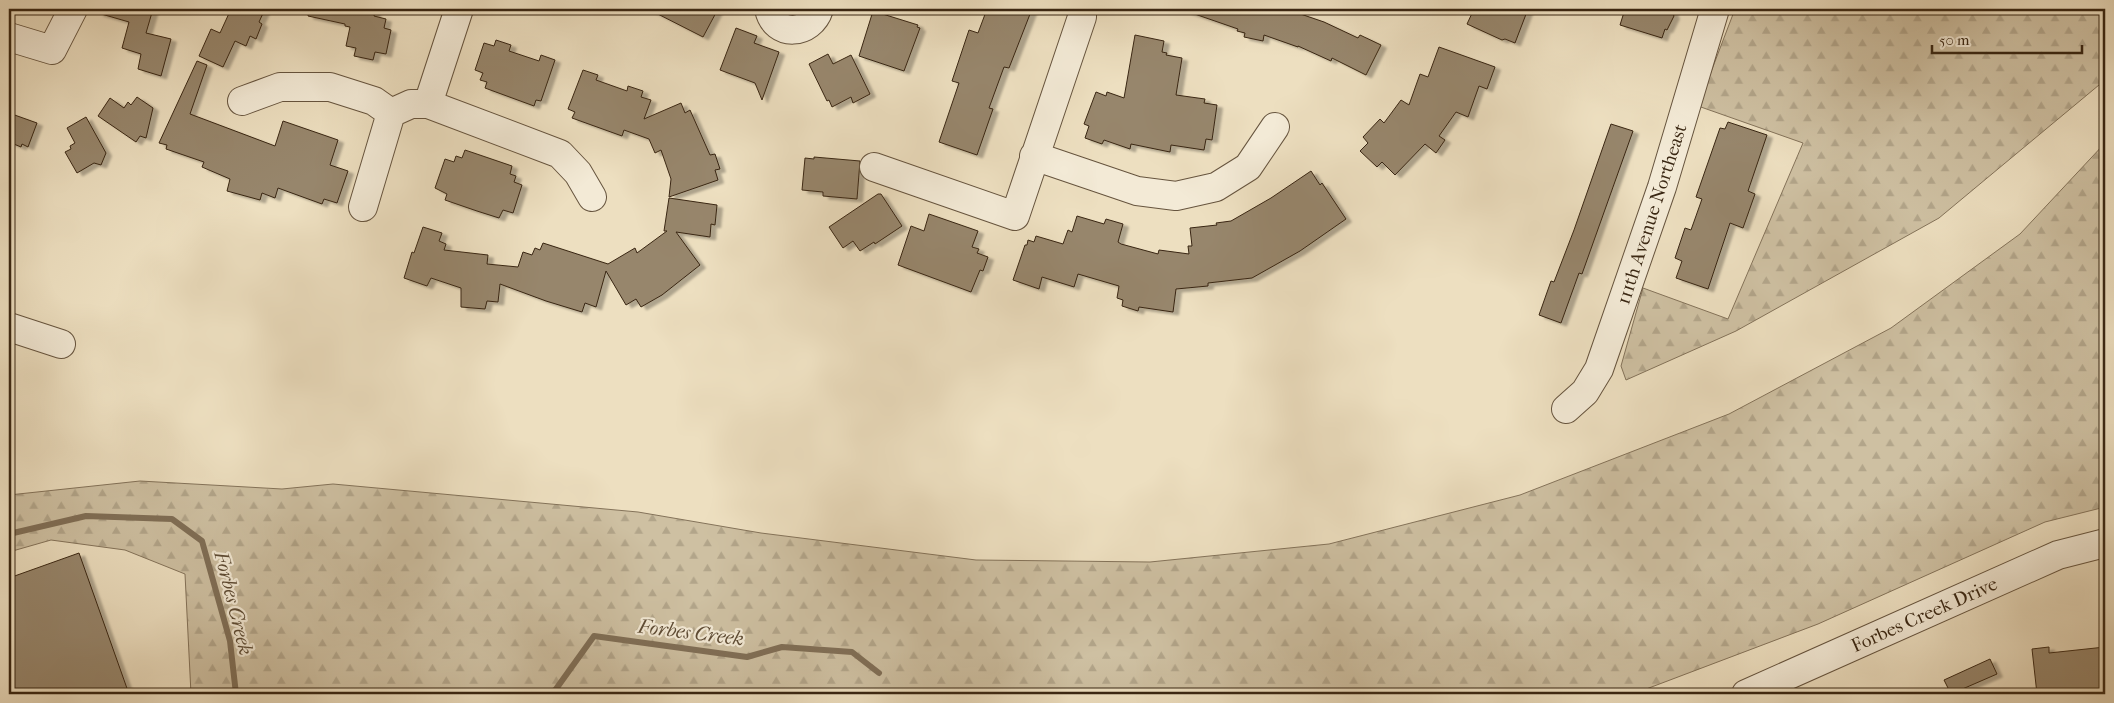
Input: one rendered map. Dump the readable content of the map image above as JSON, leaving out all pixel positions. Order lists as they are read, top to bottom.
{
  "streets": {
    "street": ["111th Avenue Northeast", "Forbes Creek Drive"]
  },
  "water": ["Forbes Creek"],
  "scale_bar": "50 m"
}
